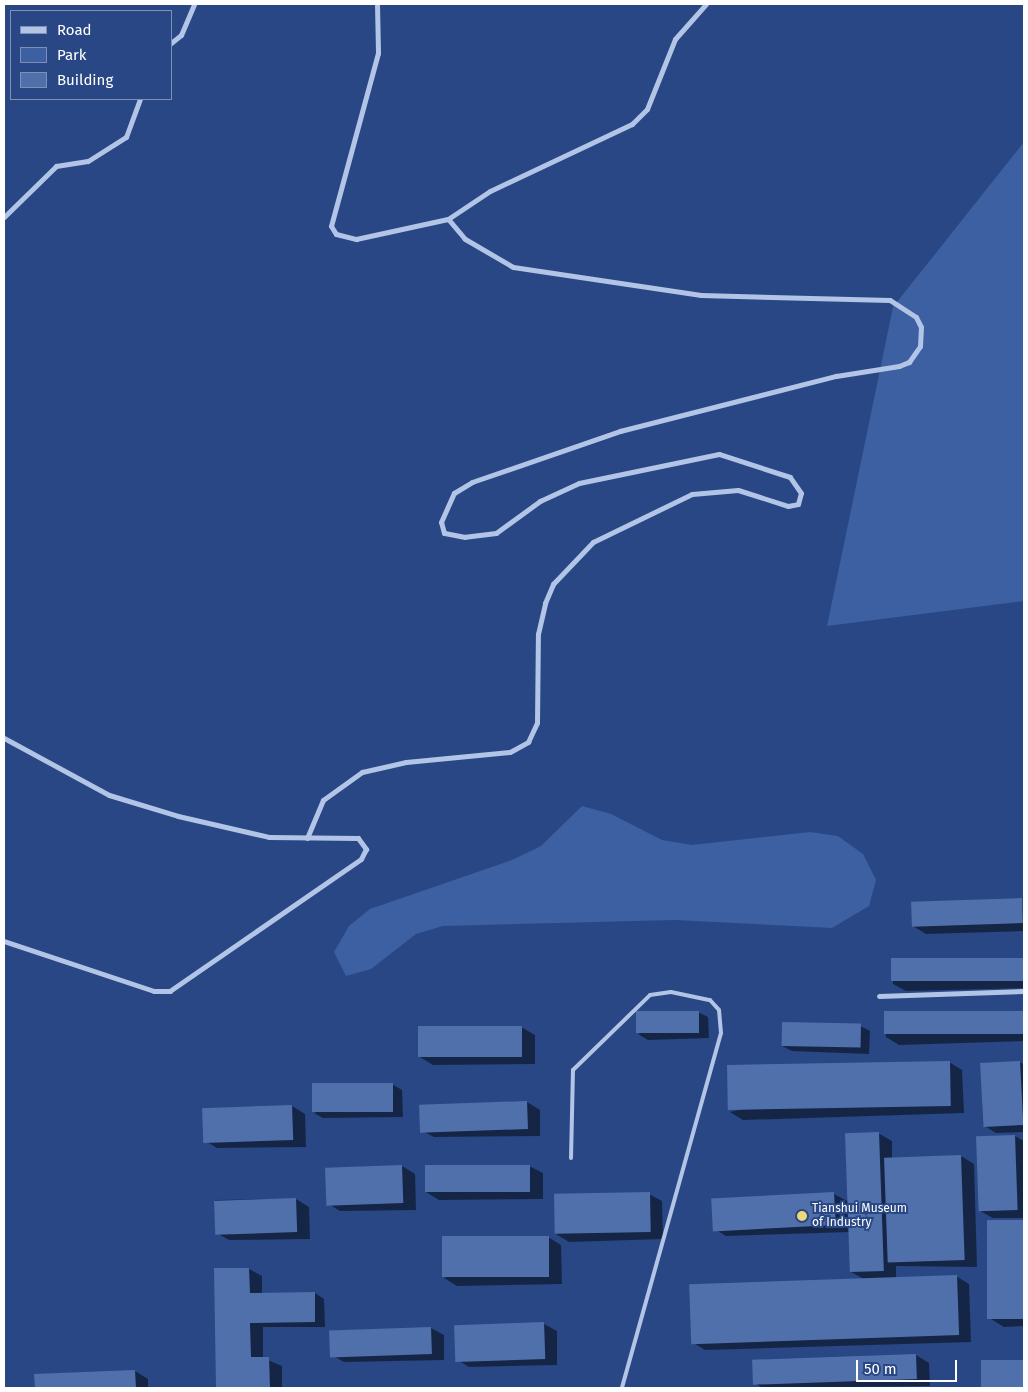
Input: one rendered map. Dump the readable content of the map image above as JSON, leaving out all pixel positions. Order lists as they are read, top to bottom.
{
  "places": ["Tianshui Museum of Industry"],
  "legend": ["Road", "Park", "Building"],
  "scale_bar": "50 m"
}
